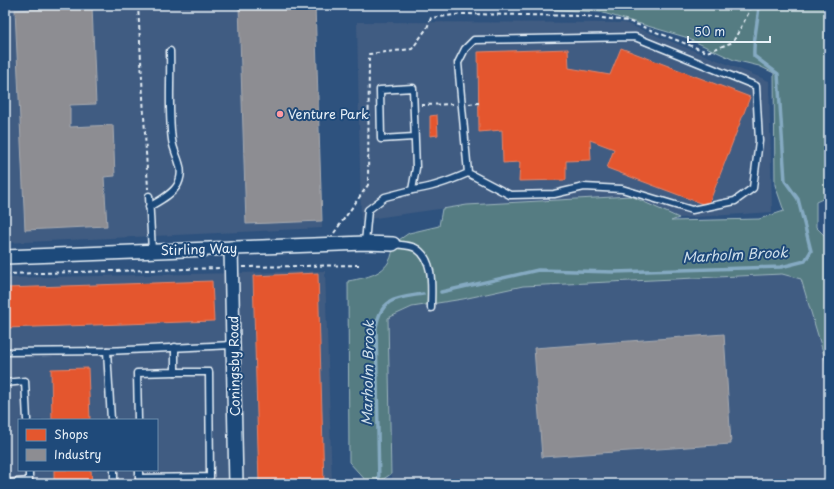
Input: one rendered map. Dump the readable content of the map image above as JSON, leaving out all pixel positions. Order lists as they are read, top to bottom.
{
  "streets": {
    "street": ["Stirling Way", "Coningsby Road"]
  },
  "crossings": [
    ["Stirling Way", "Coningsby Road"]
  ],
  "water": ["Marholm Brook"],
  "places": ["Venture Park"],
  "legend": ["Shops", "Industry"],
  "scale_bar": "50 m"
}
